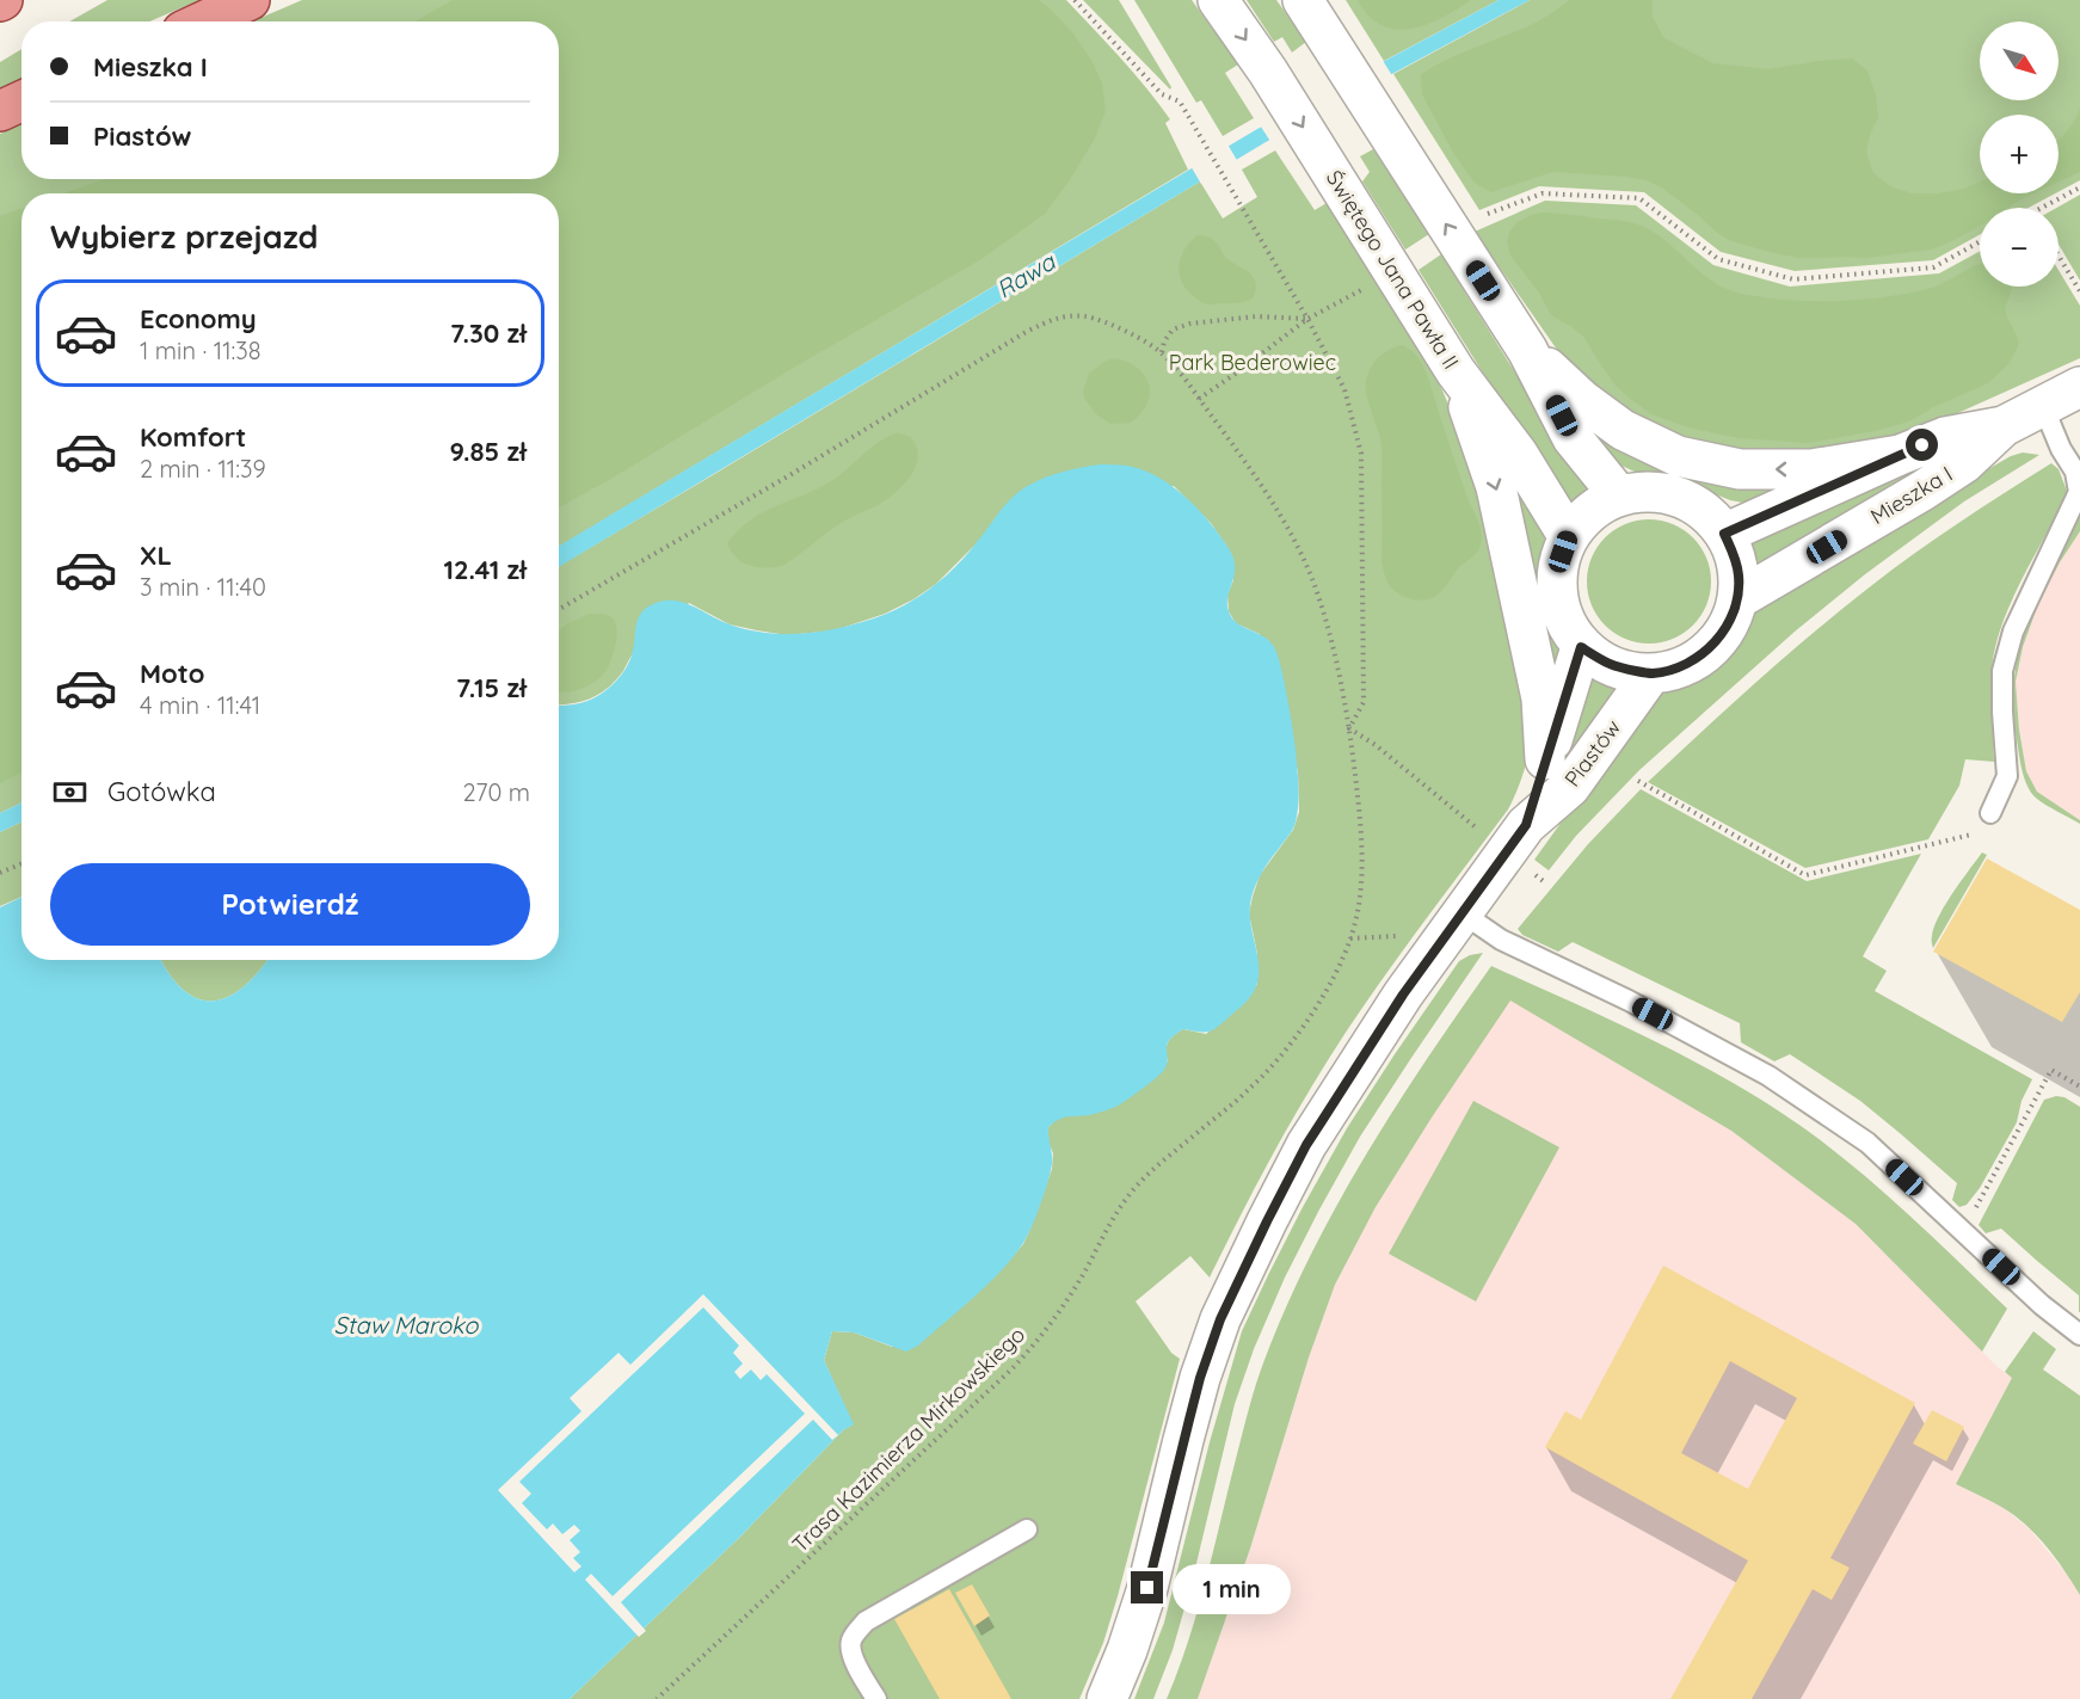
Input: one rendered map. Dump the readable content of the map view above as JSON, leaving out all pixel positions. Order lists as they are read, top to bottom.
{
  "streets": {
    "street": ["Świętego Jana Pawła II", "Mieszka I", "Piastów"],
    "path": ["Trasa Kazimierza Mirkowskiego"]
  },
  "crossings": [
    ["Świętego Jana Pawła II", "Mieszka I"],
    ["Świętego Jana Pawła II", "Piastów"],
    ["Mieszka I", "Piastów"]
  ],
  "water": ["Rawa", "Staw Maroko"],
  "parks": ["Park Bederowiec"],
  "north": "bottom right",
  "page": {
    "map_buttons": ["+", "−"],
    "banner": ["Mieszka I", "Piastów"],
    "heading": "Wybierz przejazd",
    "list": [
      {
        "name": "Economy",
        "note": "1 min · 11:38",
        "value": "7.30 zł"
      },
      {
        "name": "Komfort",
        "note": "2 min · 11:39",
        "value": "9.85 zł"
      },
      {
        "name": "XL",
        "note": "3 min · 11:40",
        "value": "12.41 zł"
      },
      {
        "name": "Moto",
        "note": "4 min · 11:41",
        "value": "7.15 zł"
      }
    ],
    "pay": ["Gotówka", "270 m"],
    "buttons": "Potwierdź",
    "bubble": "1 min"
  }
}
